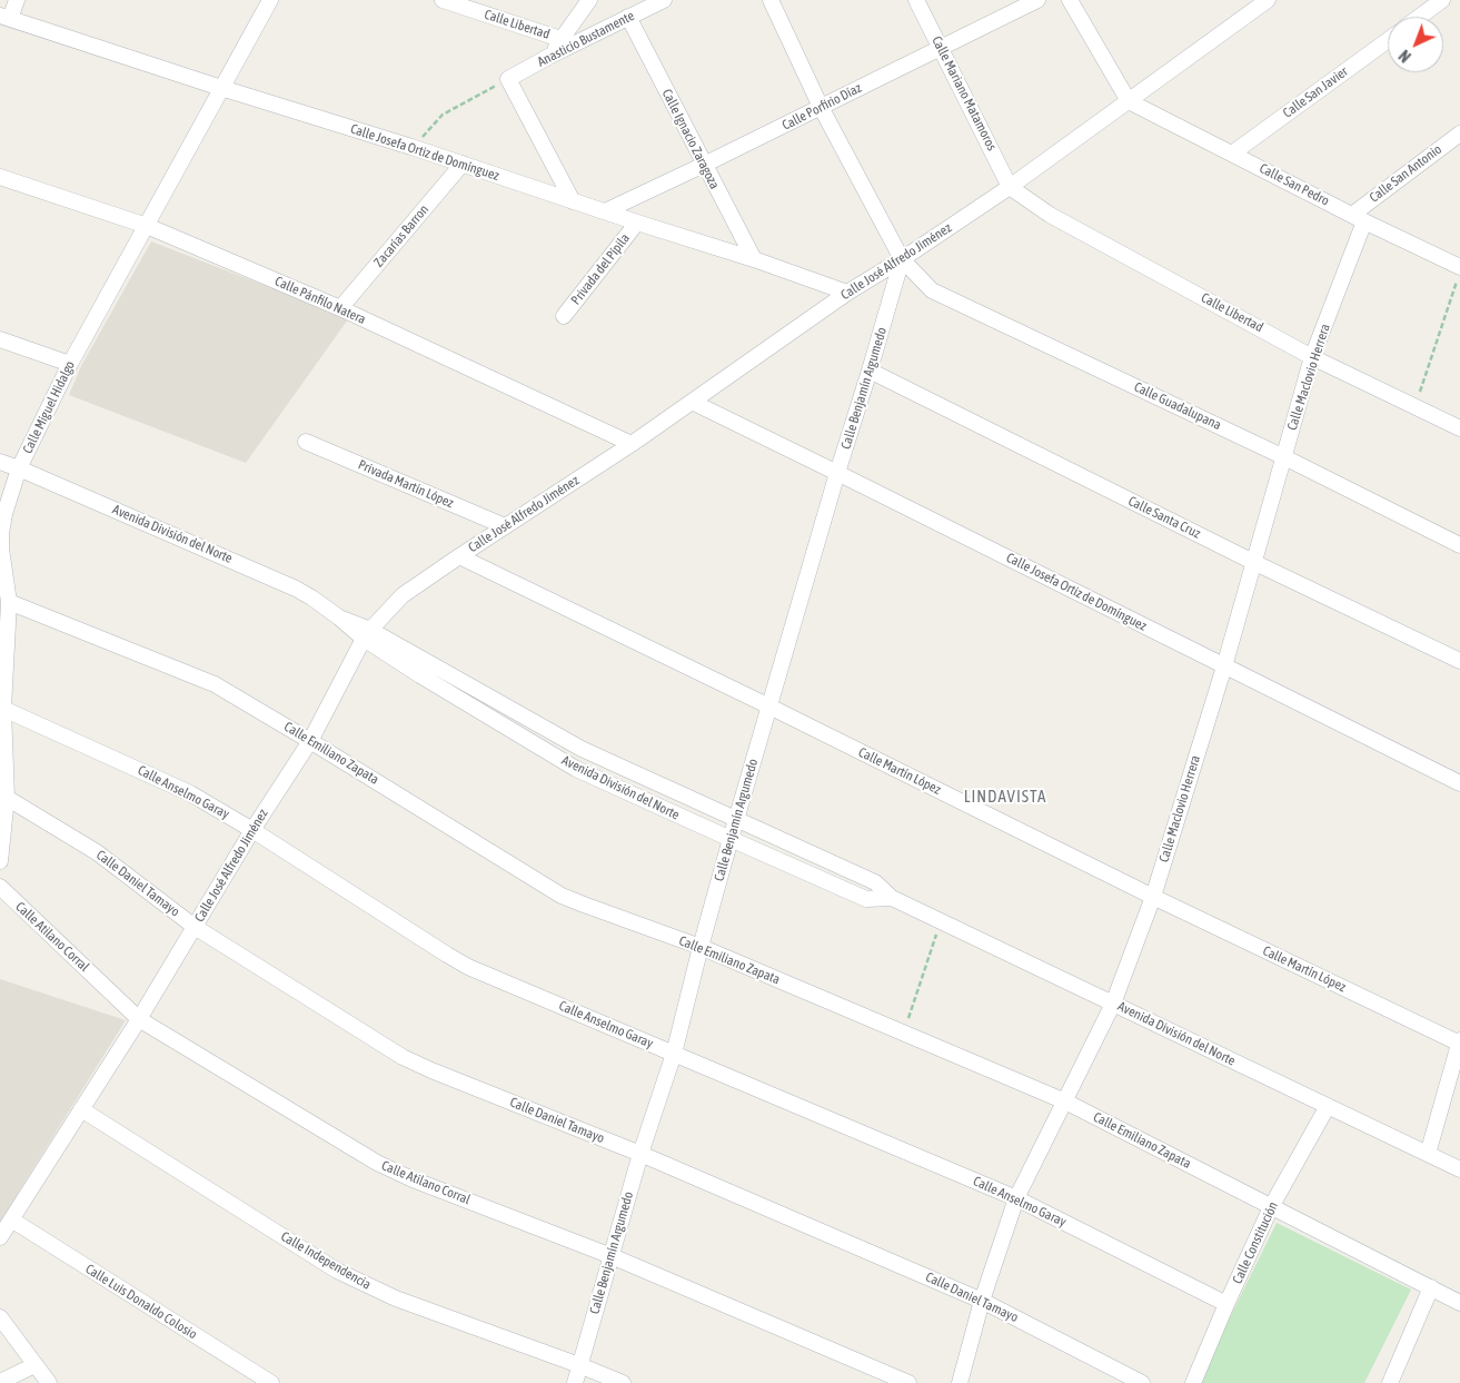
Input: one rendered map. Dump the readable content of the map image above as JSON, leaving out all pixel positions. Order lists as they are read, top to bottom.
{
  "streets": {
    "street": [
      "Calle Libertad",
      "Anasticio Bustamente",
      "Calle San Javier",
      "Calle Mariano Matamoros",
      "Calle Porfirio Díaz",
      "Calle Ignacio Zaragoza",
      "Calle Josefa Ortiz de Domínguez",
      "Calle San Antonio",
      "Calle San Pedro",
      "Zacarías Barron",
      "Calle José Alfredo Jiménez",
      "Privada del Pípila",
      "Calle Pánfilo Natera",
      "Calle Maclovio Herrera",
      "Calle Benjamín Argumedo",
      "Calle Guadalupana",
      "Calle Miguel Hidalgo",
      "Privada Martín López",
      "Calle Santa Cruz",
      "Avenida División del Norte",
      "Calle Emiliano Zapata",
      "Calle Martín López",
      "Calle Anselmo Garay",
      "Calle Daniel Tamayo",
      "Calle Atilano Corral",
      "Calle Constitución",
      "Calle Independencia",
      "Calle Luis Donaldo Colosio"
    ]
  },
  "crossings": [
    ["Calle Libertad", "Calle Mariano Matamoros"],
    ["Calle Libertad", "Calle José Alfredo Jiménez"],
    ["Calle Libertad", "Calle Maclovio Herrera"],
    ["Anasticio Bustamente", "Calle Ignacio Zaragoza"],
    ["Calle San Javier", "Calle San Pedro"],
    ["Calle Mariano Matamoros", "Calle Porfirio Díaz"],
    ["Calle Mariano Matamoros", "Calle José Alfredo Jiménez"],
    ["Calle Porfirio Díaz", "Calle Ignacio Zaragoza"],
    ["Calle Porfirio Díaz", "Calle Josefa Ortiz de Domínguez"],
    ["Calle Porfirio Díaz", "Calle Guadalupana"],
    ["Calle Ignacio Zaragoza", "Calle Josefa Ortiz de Domínguez"],
    ["Calle Josefa Ortiz de Domínguez", "Zacarías Barron"],
    ["Calle Josefa Ortiz de Domínguez", "Calle José Alfredo Jiménez"],
    ["Calle Josefa Ortiz de Domínguez", "Privada del Pípila"],
    ["Calle Josefa Ortiz de Domínguez", "Calle Maclovio Herrera"],
    ["Calle Josefa Ortiz de Domínguez", "Calle Benjamín Argumedo"],
    ["Calle Josefa Ortiz de Domínguez", "Calle Miguel Hidalgo"],
    ["Calle San Antonio", "Calle San Pedro"],
    ["Calle San Antonio", "Calle Maclovio Herrera"],
    ["Calle San Pedro", "Calle José Alfredo Jiménez"],
    ["Calle San Pedro", "Calle Maclovio Herrera"],
    ["Zacarías Barron", "Calle Pánfilo Natera"],
    ["Calle José Alfredo Jiménez", "Calle Pánfilo Natera"],
    ["Calle José Alfredo Jiménez", "Calle Benjamín Argumedo"],
    ["Calle José Alfredo Jiménez", "Calle Guadalupana"],
    ["Calle José Alfredo Jiménez", "Privada Martín López"],
    ["Calle José Alfredo Jiménez", "Avenida División del Norte"],
    ["Calle José Alfredo Jiménez", "Calle Emiliano Zapata"],
    ["Calle José Alfredo Jiménez", "Calle Martín López"],
    ["Calle José Alfredo Jiménez", "Calle Anselmo Garay"],
    ["Calle José Alfredo Jiménez", "Calle Daniel Tamayo"],
    ["Calle José Alfredo Jiménez", "Calle Atilano Corral"],
    ["Calle José Alfredo Jiménez", "Calle Independencia"],
    ["Calle José Alfredo Jiménez", "Calle Luis Donaldo Colosio"],
    ["Calle Pánfilo Natera", "Calle Miguel Hidalgo"],
    ["Calle Maclovio Herrera", "Calle Guadalupana"],
    ["Calle Maclovio Herrera", "Calle Santa Cruz"],
    ["Calle Maclovio Herrera", "Avenida División del Norte"],
    ["Calle Maclovio Herrera", "Calle Emiliano Zapata"],
    ["Calle Maclovio Herrera", "Calle Martín López"],
    ["Calle Maclovio Herrera", "Calle Anselmo Garay"],
    ["Calle Maclovio Herrera", "Calle Daniel Tamayo"],
    ["Calle Benjamín Argumedo", "Calle Guadalupana"],
    ["Calle Benjamín Argumedo", "Calle Santa Cruz"],
    ["Calle Benjamín Argumedo", "Avenida División del Norte"],
    ["Calle Benjamín Argumedo", "Calle Emiliano Zapata"],
    ["Calle Benjamín Argumedo", "Calle Martín López"],
    ["Calle Benjamín Argumedo", "Calle Anselmo Garay"],
    ["Calle Benjamín Argumedo", "Calle Daniel Tamayo"],
    ["Calle Benjamín Argumedo", "Calle Atilano Corral"],
    ["Calle Benjamín Argumedo", "Calle Independencia"],
    ["Calle Miguel Hidalgo", "Avenida División del Norte"],
    ["Calle Miguel Hidalgo", "Calle Emiliano Zapata"],
    ["Calle Miguel Hidalgo", "Calle Anselmo Garay"],
    ["Calle Miguel Hidalgo", "Calle Daniel Tamayo"],
    ["Avenida División del Norte", "Calle Constitución"],
    ["Calle Emiliano Zapata", "Calle Constitución"],
    ["Calle Anselmo Garay", "Calle Constitución"]
  ],
  "districts": ["LINDAVISTA"],
  "north": "bottom left"
}
